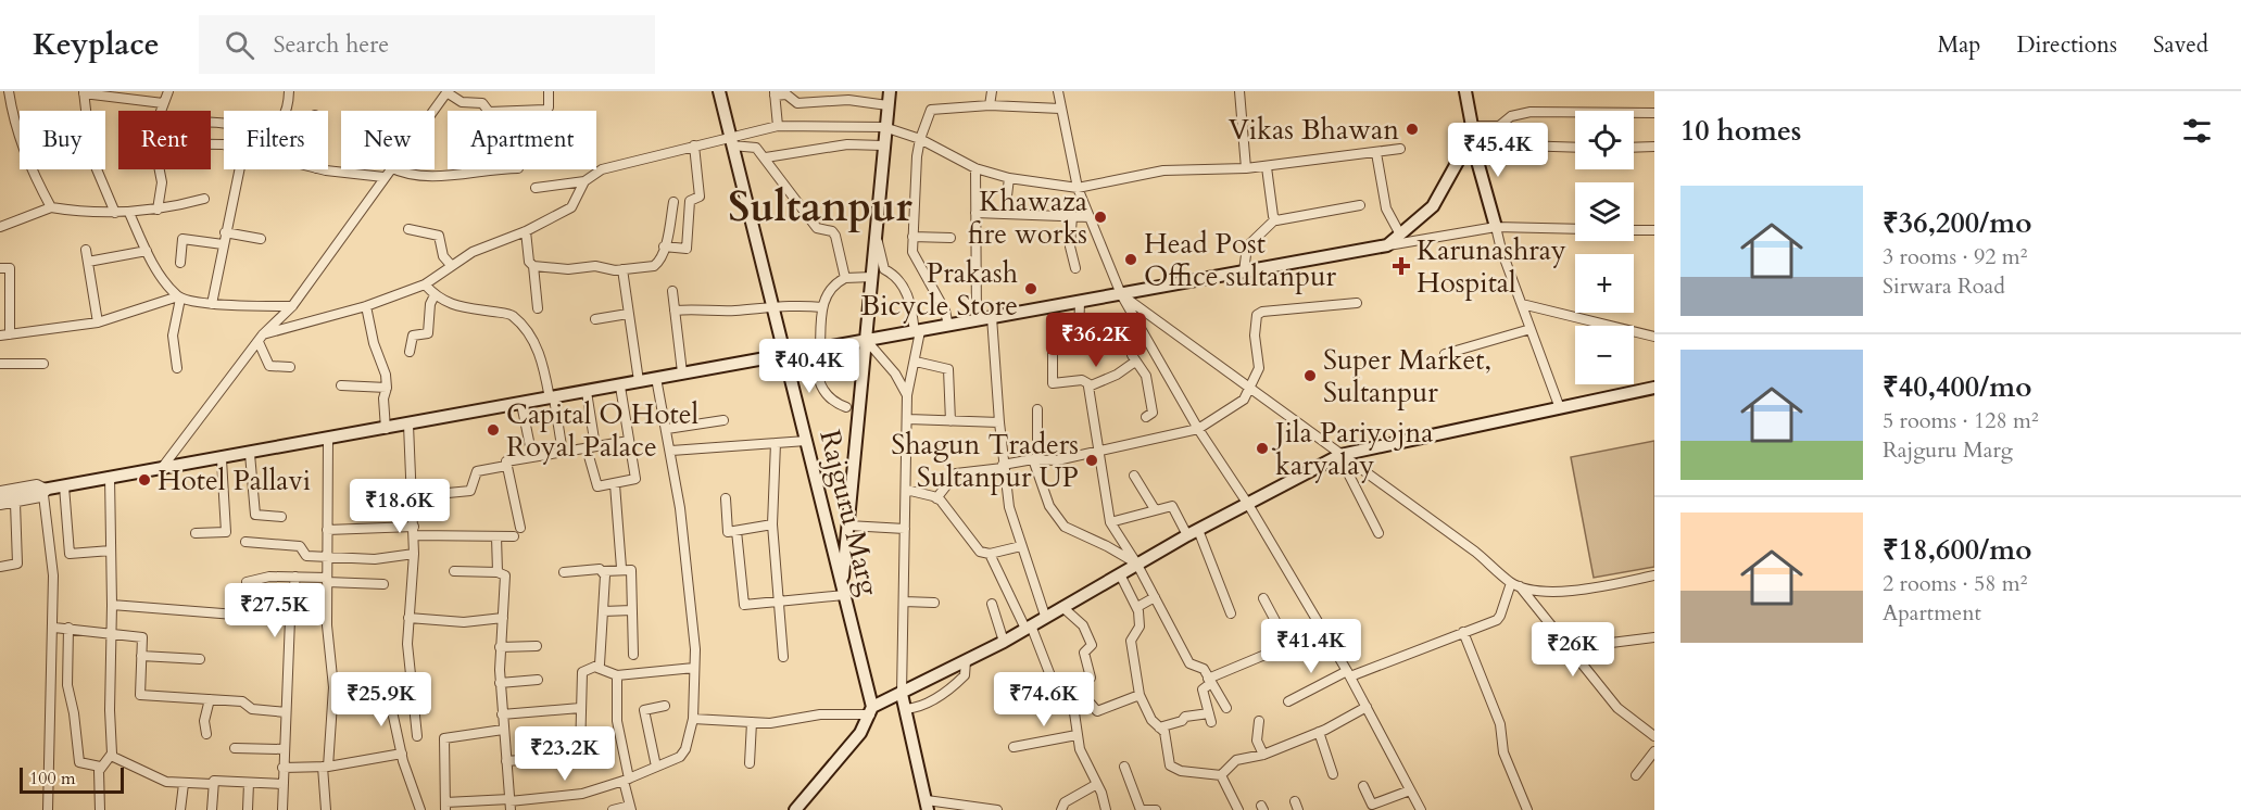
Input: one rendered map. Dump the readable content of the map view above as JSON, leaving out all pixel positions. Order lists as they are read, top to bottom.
{
  "streets": {
    "street": ["Rajguru Marg"]
  },
  "districts": ["Sultanpur"],
  "places": {
    "other": [
      "Vikas Bhawan",
      "Khawaza fire works",
      "Head Post Office sultanpur",
      "Prakash Bicycle Store",
      "Super Market, Sultanpur",
      "Capital O Hotel Royal Palace",
      "Jila Pariyojna karyalay",
      "Shagun Traders Sultanpur UP",
      "Hotel Pallavi"
    ],
    "health": ["Karunashray Hospital"]
  },
  "scale_bar": "100 m",
  "page": {
    "header": "Keyplace",
    "search": "Search here",
    "nav": ["Map", "Directions", "Saved"],
    "heading": "10 homes",
    "map_buttons": ["+", "−"],
    "chip": [
      "Buy",
      "Rent",
      "Filters",
      "New",
      "Apartment"
    ],
    "price": [
      "₹45.4K",
      "₹36.2K",
      "₹40.4K",
      "₹18.6K",
      "₹27.5K",
      "₹41.4K",
      "₹26K",
      "₹25.9K",
      "₹74.6K",
      "₹23.2K"
    ],
    "list": [
      {
        "name": "₹36,200/mo",
        "note": "3 rooms · 92 m² · Sirwara Road"
      },
      {
        "name": "₹40,400/mo",
        "note": "5 rooms · 128 m² · Rajguru Marg"
      },
      {
        "name": "₹18,600/mo",
        "note": "2 rooms · 58 m² · Apartment"
      }
    ],
    "scale": "100 m"
  }
}
